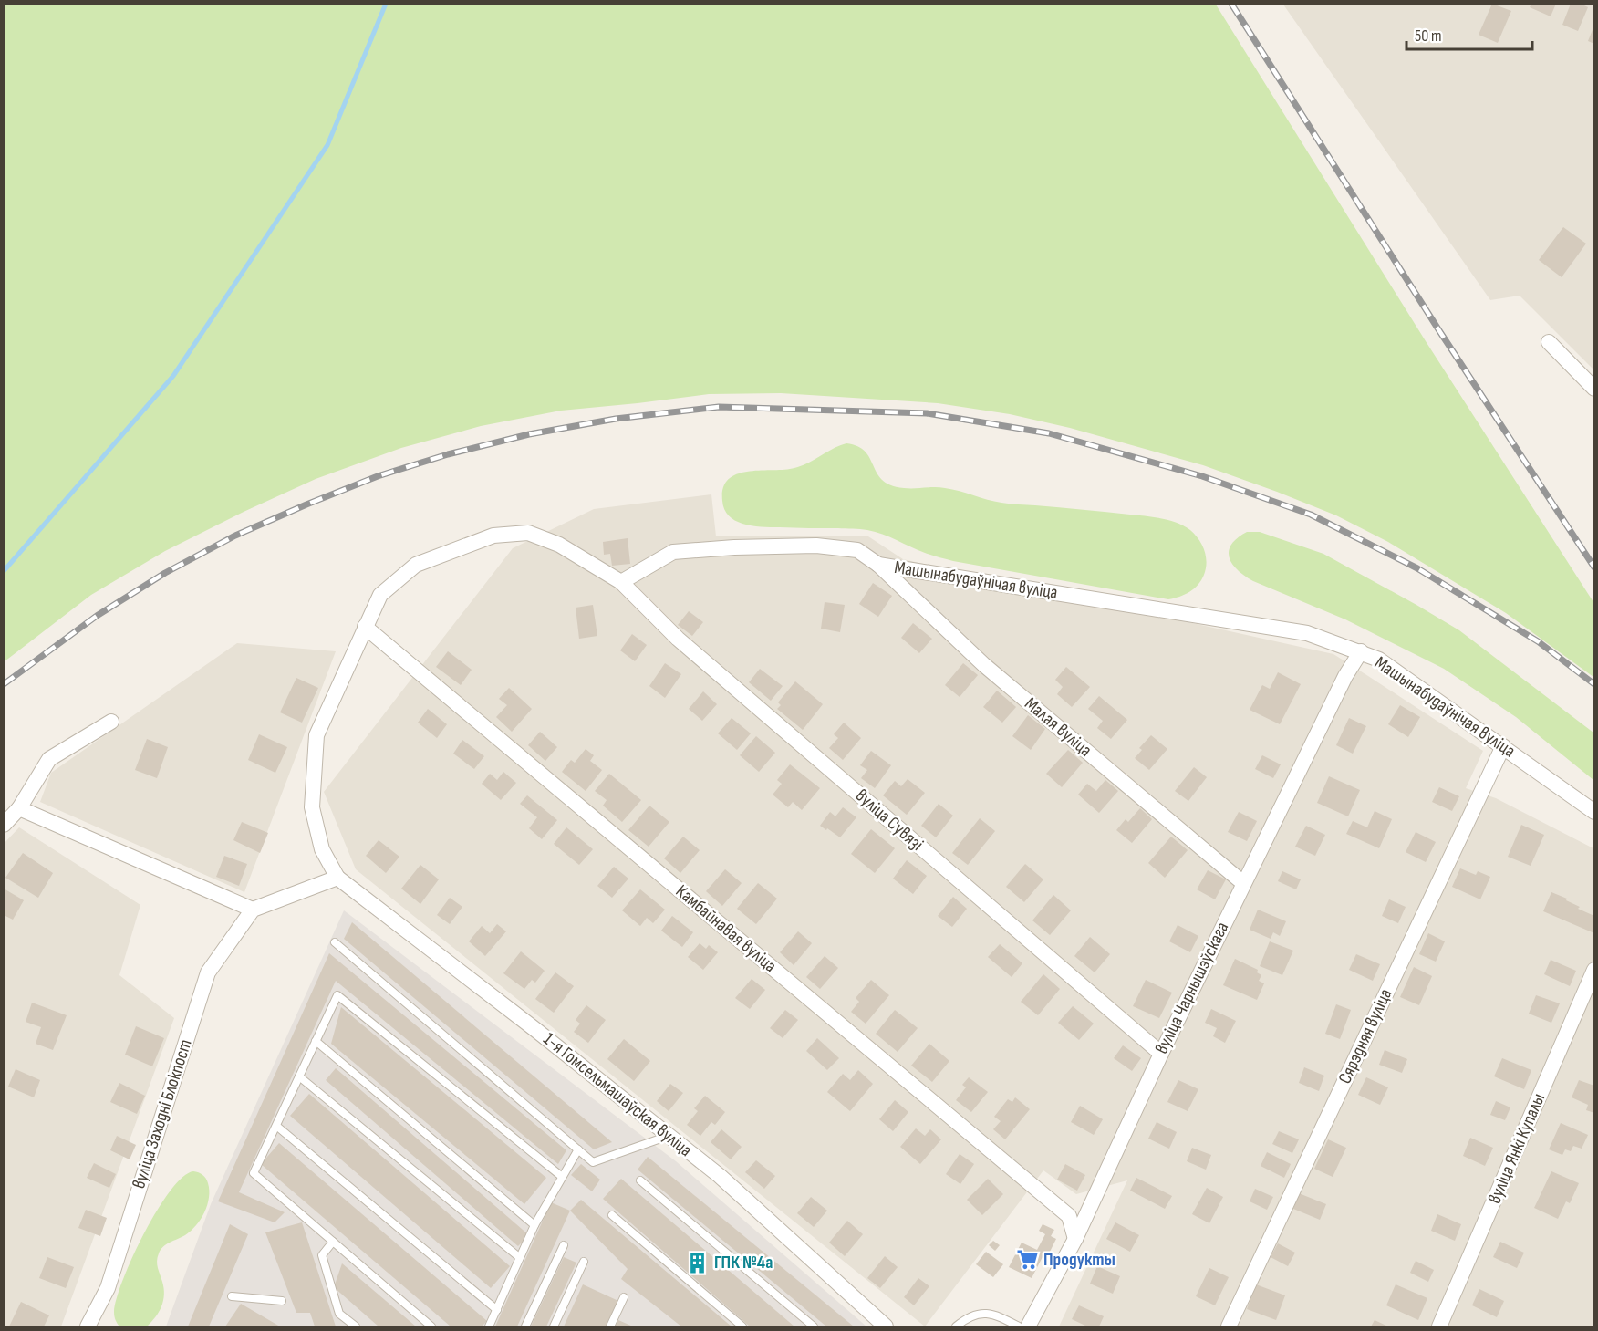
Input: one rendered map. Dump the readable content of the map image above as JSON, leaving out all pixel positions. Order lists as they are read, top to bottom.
{
  "streets": {
    "street": [
      "Машынабудаўнічая вуліца",
      "Малая вуліца",
      "вуліца Сувязі",
      "Камбайнавая вуліца",
      "вуліца Чарнышэўскага",
      "Сярэдняя вуліца",
      "1-я Гомсельмашаўская вуліца",
      "вуліца Заходні Блокпост",
      "вуліца Янкі Купалы"
    ]
  },
  "crossings": [
    ["Машынабудаўнічая вуліца", "Малая вуліца"],
    ["Машынабудаўнічая вуліца", "вуліца Сувязі"],
    ["Машынабудаўнічая вуліца", "вуліца Чарнышэўскага"],
    ["Машынабудаўнічая вуліца", "Сярэдняя вуліца"],
    ["Малая вуліца", "вуліца Чарнышэўскага"],
    ["вуліца Сувязі", "вуліца Чарнышэўскага"],
    ["Камбайнавая вуліца", "вуліца Чарнышэўскага"]
  ],
  "places": {
    "supermarket": ["Продукты"],
    "building": ["ГПК №4а"]
  },
  "scale_bar": "50 m"
}
